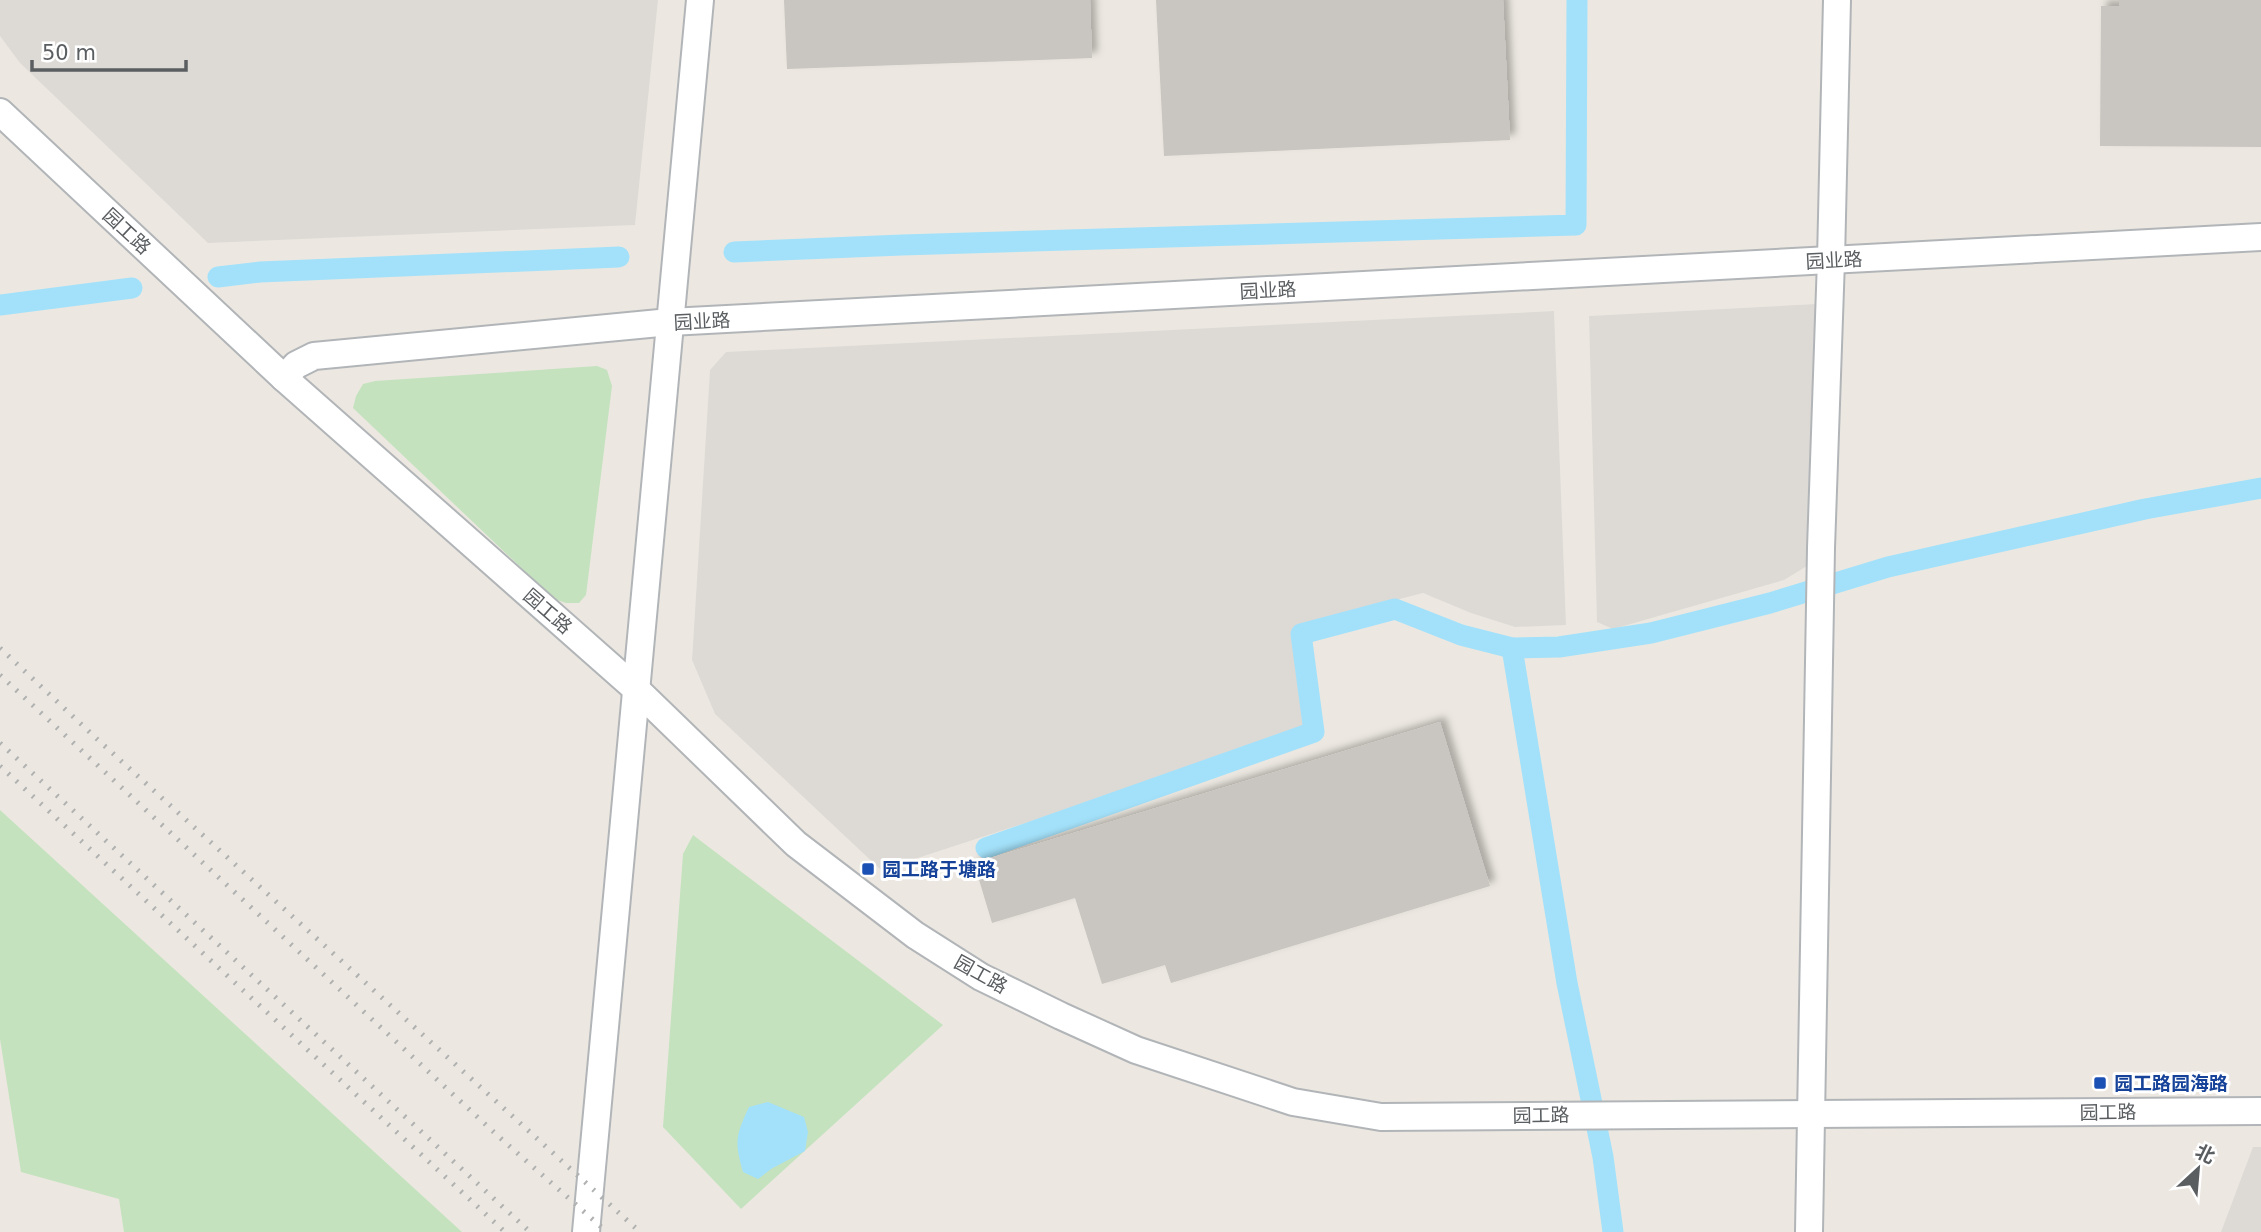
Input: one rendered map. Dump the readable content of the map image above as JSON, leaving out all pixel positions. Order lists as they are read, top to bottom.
{
  "streets": {
    "street": ["园工路", "园业路"]
  },
  "crossings": [
    ["园工路", "园业路"]
  ],
  "places": {
    "transit": ["园工路于塘路", "园工路园海路"]
  },
  "scale_bar": "50 m",
  "north": "top right"
}
